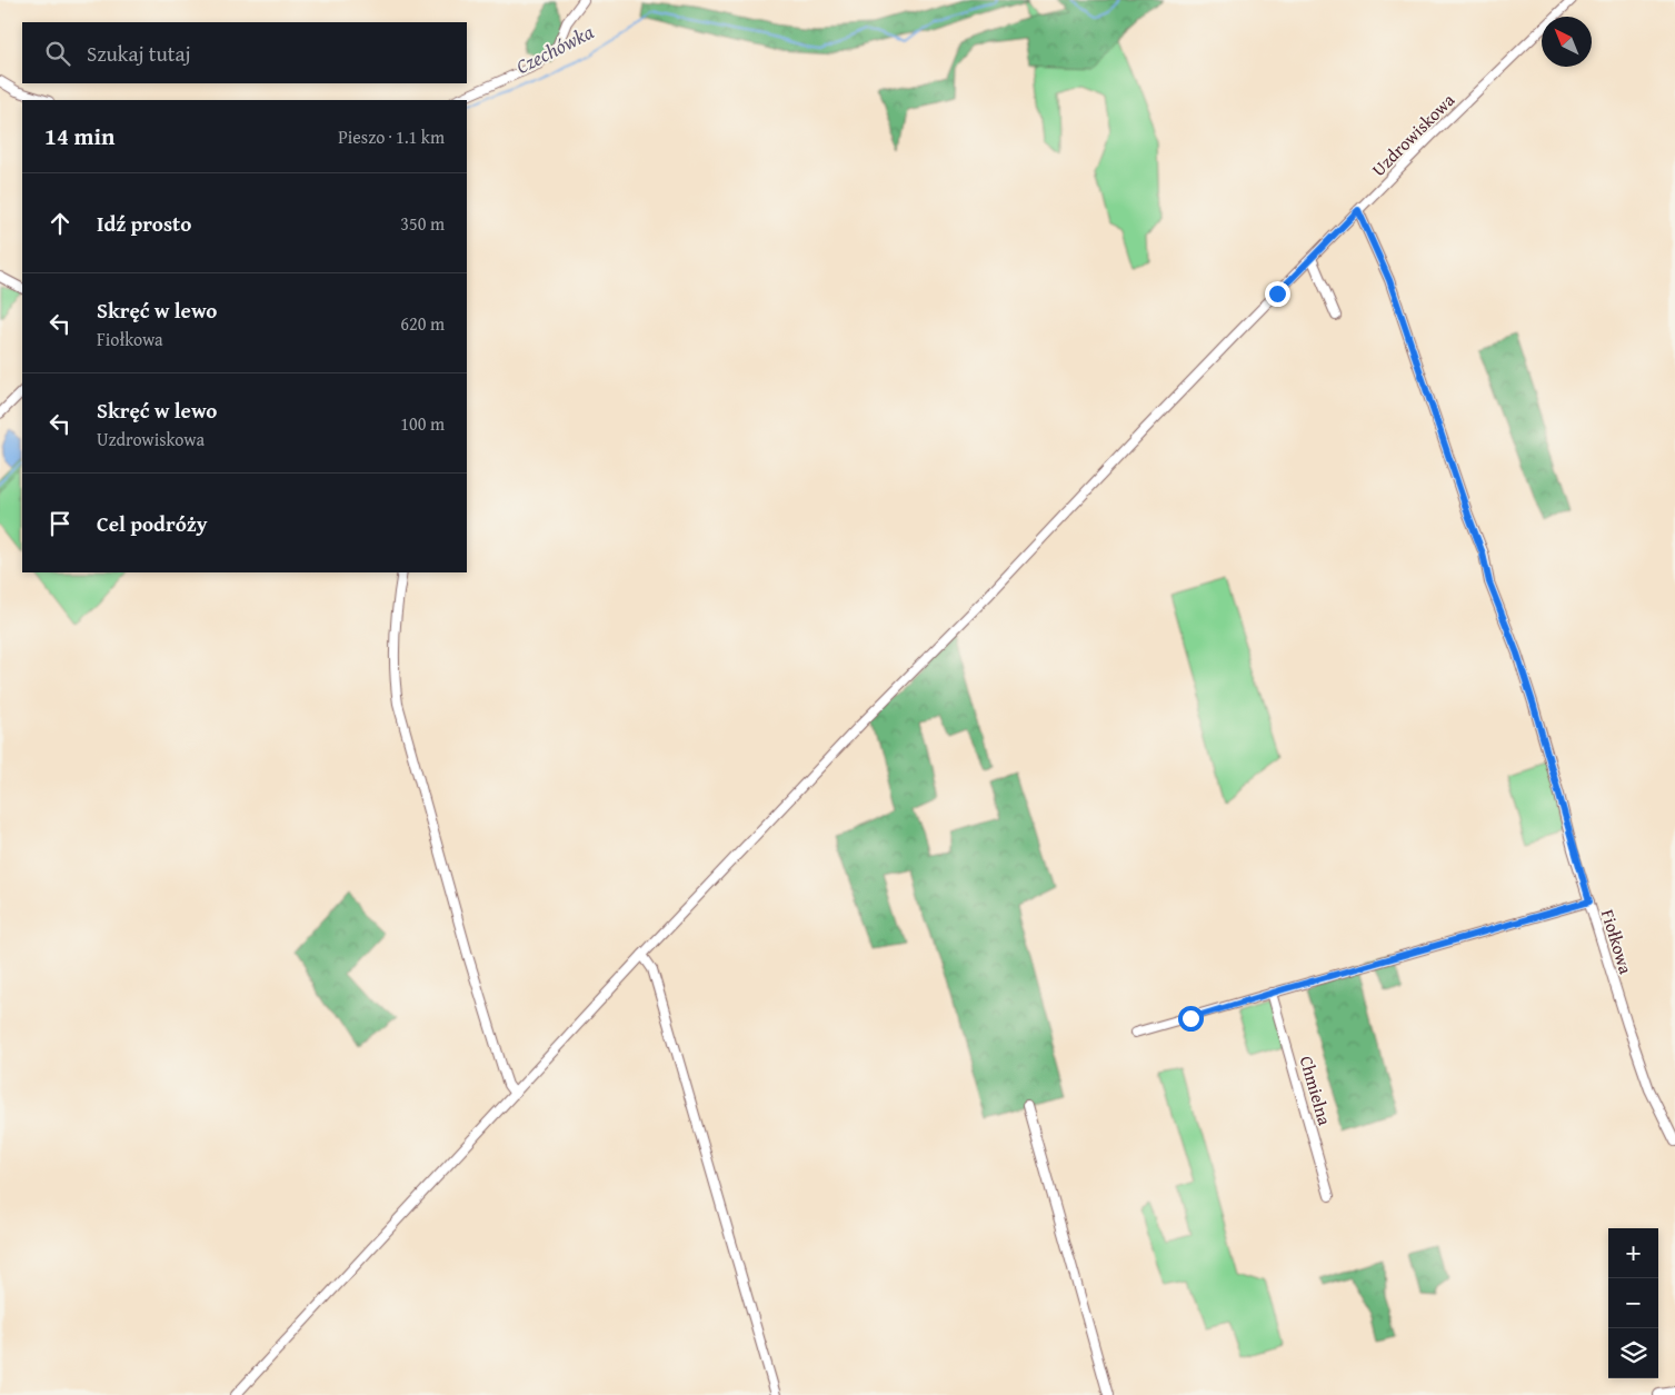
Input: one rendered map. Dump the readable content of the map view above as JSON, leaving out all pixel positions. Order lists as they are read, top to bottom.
{
  "streets": {
    "street": ["Uzdrowiskowa", "Fiołkowa", "Chmielna"]
  },
  "crossings": [
    ["Uzdrowiskowa", "Fiołkowa"]
  ],
  "water": ["Czechówka"],
  "north": "top left",
  "page": {
    "search": "Szukaj tutaj",
    "heading": ["14 min", "Pieszo · 1.1 km"],
    "list": [
      ["Idź prosto", "350 m"],
      ["Skręć w lewo", "Fiołkowa", "620 m"],
      ["Skręć w lewo", "Uzdrowiskowa", "100 m"],
      "Cel podróży"
    ],
    "map_buttons": ["+", "−"]
  }
}
